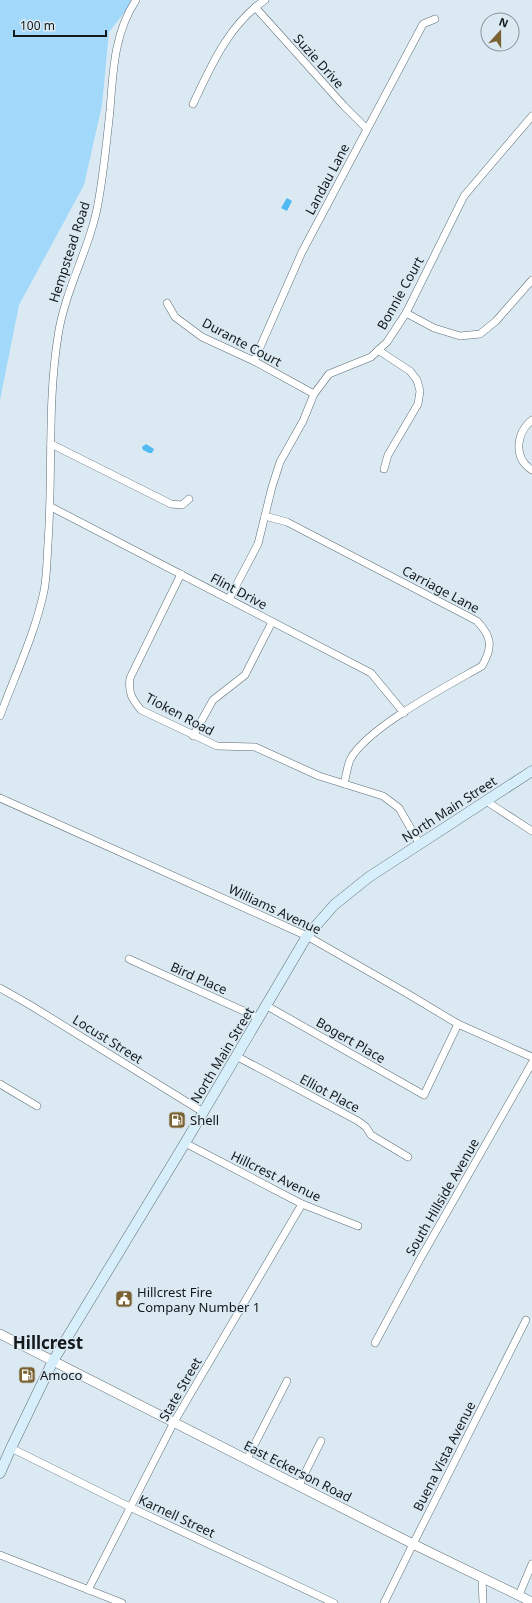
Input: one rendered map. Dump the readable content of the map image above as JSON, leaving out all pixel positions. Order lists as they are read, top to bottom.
{
  "streets": {
    "main road": ["North Main Street"],
    "street": [
      "Suzie Drive",
      "Landau Lane",
      "Hempstead Road",
      "Bonnie Court",
      "Durante Court",
      "Carriage Lane",
      "Flint Drive",
      "Tioken Road",
      "Williams Avenue",
      "Bird Place",
      "Locust Street",
      "Bogert Place",
      "Elliot Place",
      "Hillcrest Avenue",
      "South Hillside Avenue",
      "State Street",
      "Buena Vista Avenue",
      "East Eckerson Road",
      "Karnell Street"
    ]
  },
  "crossings": [
    ["Suzie Drive", "Landau Lane"],
    ["Landau Lane", "Durante Court"],
    ["Hempstead Road", "Flint Drive"],
    ["Bonnie Court", "Durante Court"],
    ["Bonnie Court", "Carriage Lane"],
    ["Bonnie Court", "Flint Drive"],
    ["Carriage Lane", "Flint Drive"],
    ["Carriage Lane", "Tioken Road"],
    ["Flint Drive", "Tioken Road"],
    ["Tioken Road", "North Main Street"],
    ["North Main Street", "Williams Avenue"],
    ["North Main Street", "Bird Place"],
    ["North Main Street", "Locust Street"],
    ["North Main Street", "Bogert Place"],
    ["North Main Street", "Elliot Place"],
    ["North Main Street", "Hillcrest Avenue"],
    ["North Main Street", "East Eckerson Road"],
    ["North Main Street", "Karnell Street"],
    ["Williams Avenue", "Bogert Place"],
    ["Hillcrest Avenue", "State Street"],
    ["State Street", "East Eckerson Road"],
    ["State Street", "Karnell Street"],
    ["Buena Vista Avenue", "East Eckerson Road"]
  ],
  "districts": ["Hillcrest"],
  "places": {
    "fuel station": ["Shell", "Amoco"],
    "public building": ["Hillcrest Fire Company Number 1"]
  },
  "scale_bar": "100 m",
  "north": "top"
}
